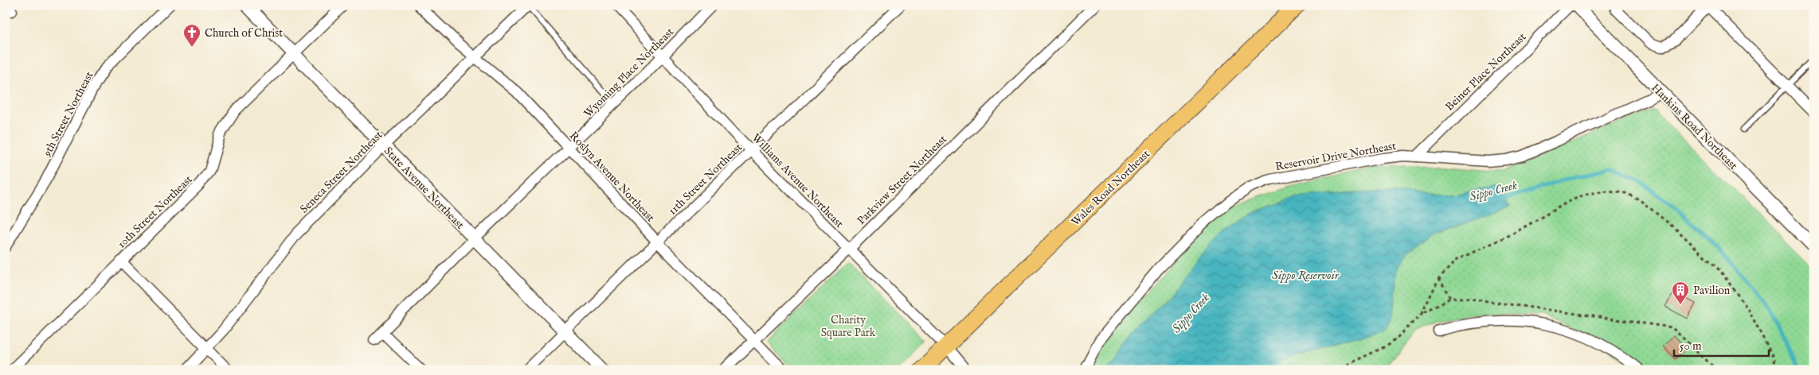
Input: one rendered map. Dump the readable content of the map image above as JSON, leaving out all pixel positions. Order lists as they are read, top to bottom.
{
  "streets": {
    "main road": ["Wales Road Northeast"],
    "street": [
      "Beiner Place Northeast",
      "Wyoming Place Northeast",
      "9th Street Northeast",
      "Hankins Road Northeast",
      "Reservoir Drive Northeast",
      "Seneca Street Northeast",
      "Roslyn Avenue Northeast",
      "11th Street Northeast",
      "Parkview Street Northeast",
      "Williams Avenue Northeast",
      "State Avenue Northeast",
      "10th Street Northeast"
    ]
  },
  "crossings": [
    ["Beiner Place Northeast", "Reservoir Drive Northeast"],
    ["Wyoming Place Northeast", "Roslyn Avenue Northeast"],
    ["Wyoming Place Northeast", "Williams Avenue Northeast"],
    ["Wyoming Place Northeast", "State Avenue Northeast"],
    ["Hankins Road Northeast", "Reservoir Drive Northeast"],
    ["Seneca Street Northeast", "Roslyn Avenue Northeast"],
    ["Seneca Street Northeast", "State Avenue Northeast"],
    ["Roslyn Avenue Northeast", "11th Street Northeast"],
    ["Roslyn Avenue Northeast", "Parkview Street Northeast"],
    ["11th Street Northeast", "Williams Avenue Northeast"],
    ["11th Street Northeast", "State Avenue Northeast"],
    ["Parkview Street Northeast", "Williams Avenue Northeast"],
    ["Williams Avenue Northeast", "Wales Road Northeast"],
    ["State Avenue Northeast", "10th Street Northeast"]
  ],
  "water": ["Sippo Creek", "Sippo Reservoir"],
  "parks": ["Charity Square Park"],
  "places": {
    "church": ["Church of Christ"],
    "building": ["Pavilion"]
  },
  "scale_bar": "50 m"
}
